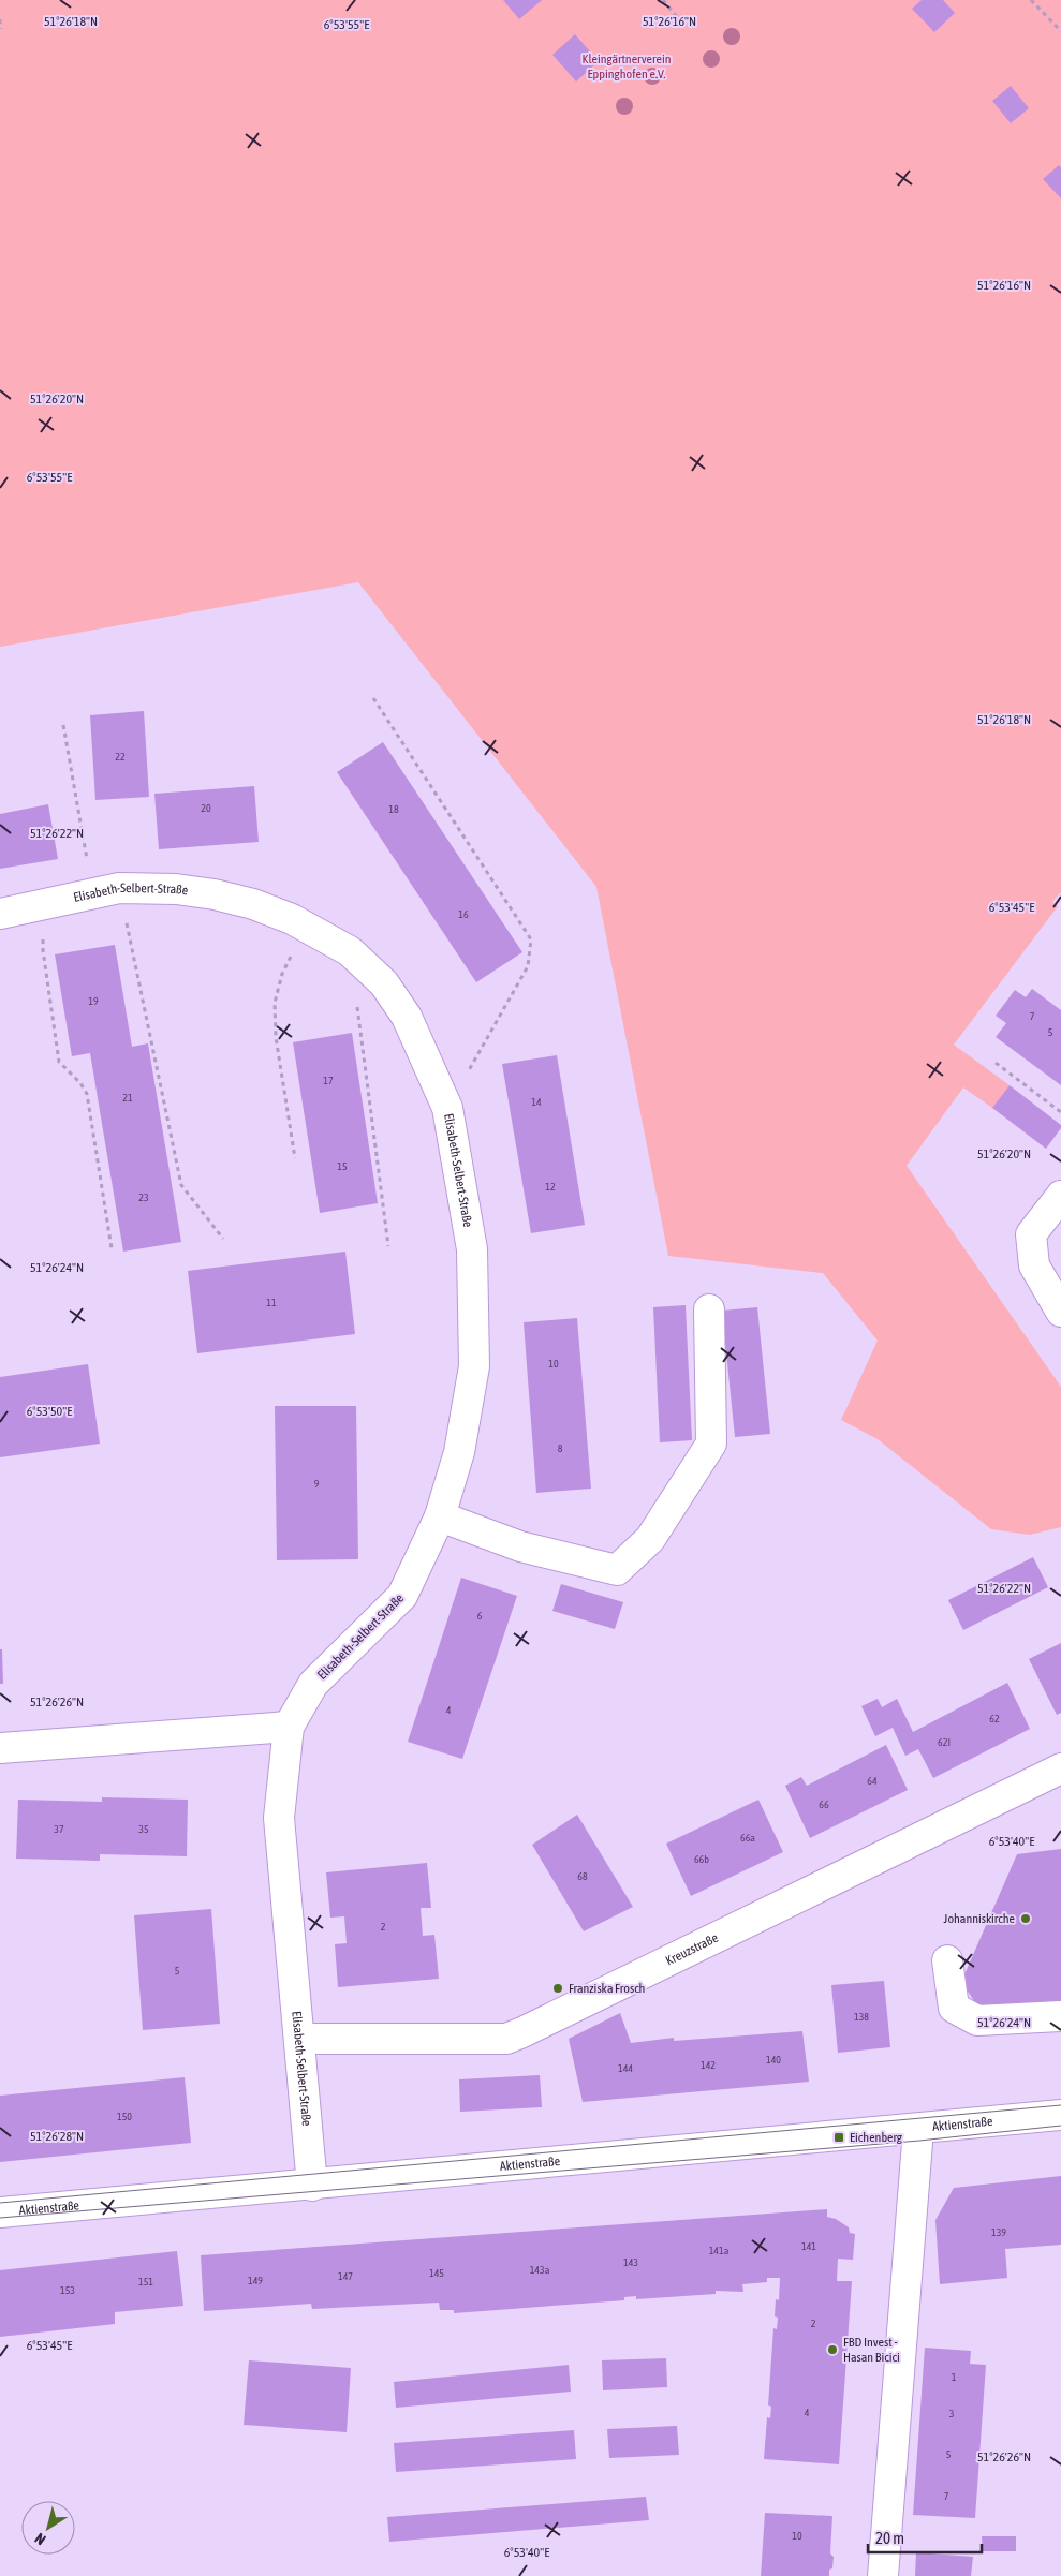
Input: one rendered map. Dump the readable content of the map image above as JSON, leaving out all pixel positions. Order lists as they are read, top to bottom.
{
  "streets": {
    "street": ["Elisabeth-Selbert-Straße", "Kreuzstraße", "Aktienstraße"]
  },
  "crossings": [
    ["Elisabeth-Selbert-Straße", "Kreuzstraße"],
    ["Elisabeth-Selbert-Straße", "Aktienstraße"]
  ],
  "parks": ["Kleingärtnerverein Eppinghofen e.V."],
  "places": {
    "other": ["Johanniskirche", "Franziska Frosch", "FBD Invest - Hasan Bicici"],
    "transit": ["Eichenberg"]
  },
  "house_numbers": [
    "22",
    "20",
    "18",
    "16",
    "19",
    "7",
    "5",
    "17",
    "21",
    "14",
    "15",
    "12",
    "23",
    "11",
    "10",
    "8",
    "9",
    "6",
    "4",
    "62",
    "62I",
    "64",
    "66",
    "37",
    "35",
    "66a",
    "66b",
    "68",
    "2",
    "5",
    "138",
    "140",
    "142",
    "144",
    "150",
    "139",
    "141",
    "141a",
    "143",
    "143a",
    "145",
    "147",
    "149",
    "151",
    "153",
    "2",
    "1",
    "4",
    "3",
    "5",
    "7",
    "10"
  ],
  "scale_bar": "20 m",
  "north": "bottom left",
  "coordinates": [
    "51°26'18\"N",
    "51°26'16\"N",
    "6°53'55\"E",
    "51°26'20\"N",
    "51°26'22\"N",
    "6°53'45\"E",
    "51°26'24\"N",
    "6°53'50\"E",
    "51°26'26\"N",
    "6°53'40\"E",
    "51°26'28\"N"
  ]
}
